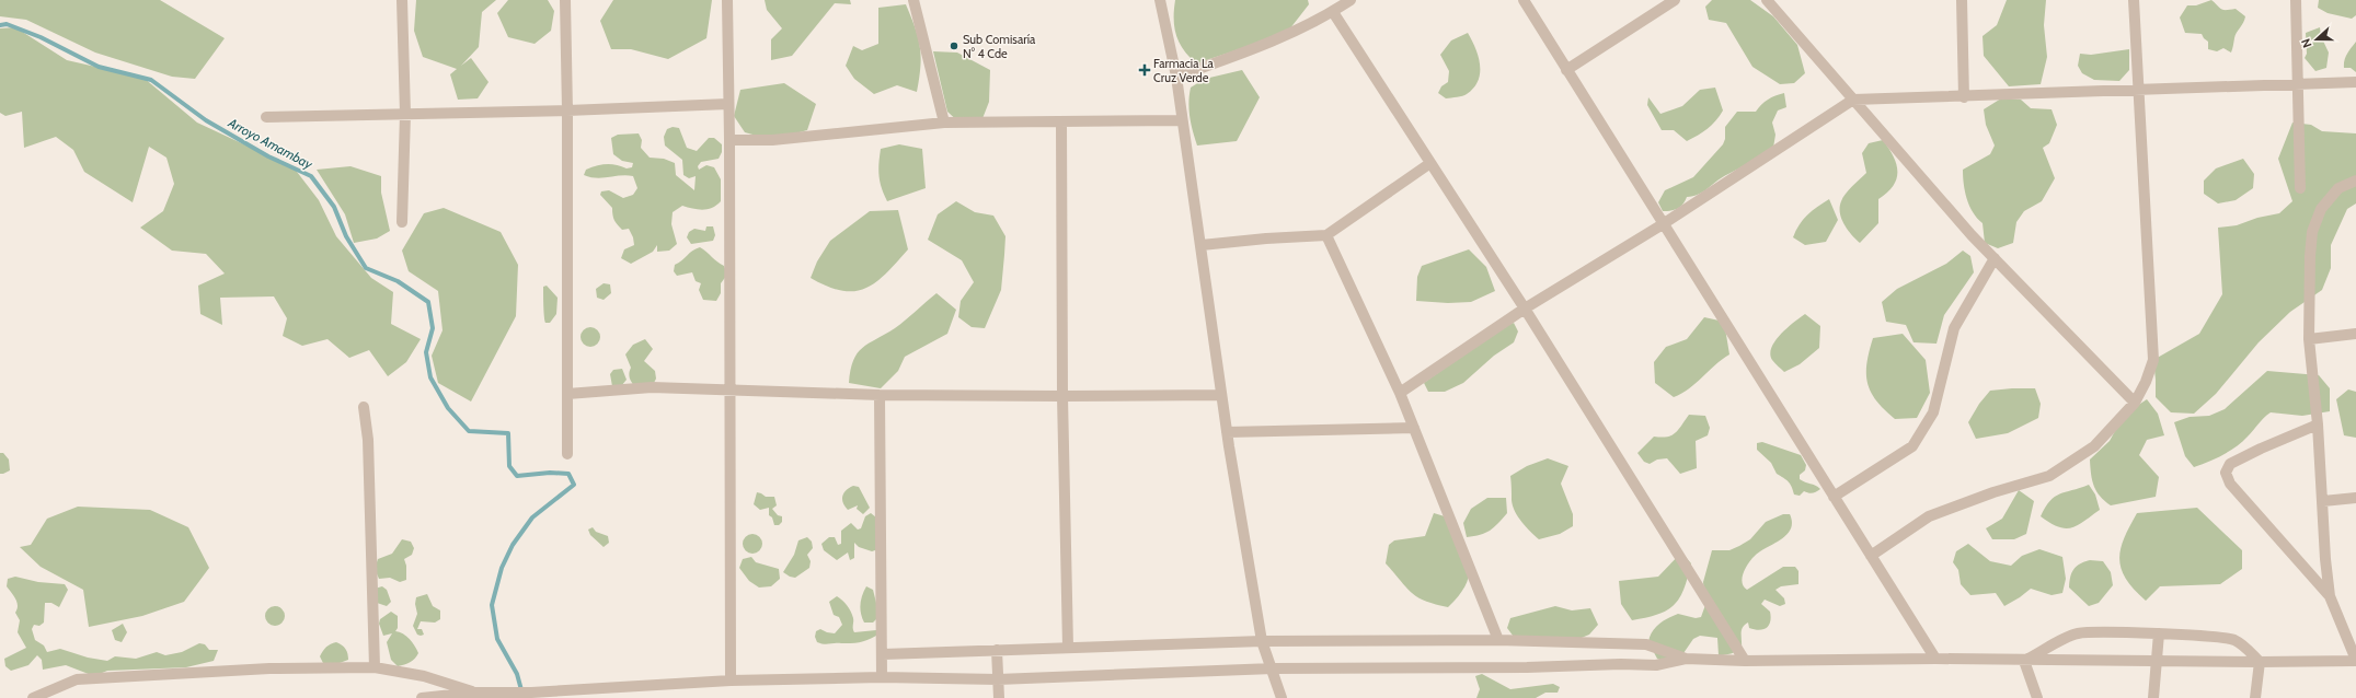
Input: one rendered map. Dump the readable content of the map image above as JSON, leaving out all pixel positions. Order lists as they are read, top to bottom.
{
  "water": ["Arroyo Amambay"],
  "places": {
    "other": ["Sub Comisaría N° 4 Cde"],
    "health": ["Farmacia La Cruz Verde"]
  },
  "north": "left"
}
